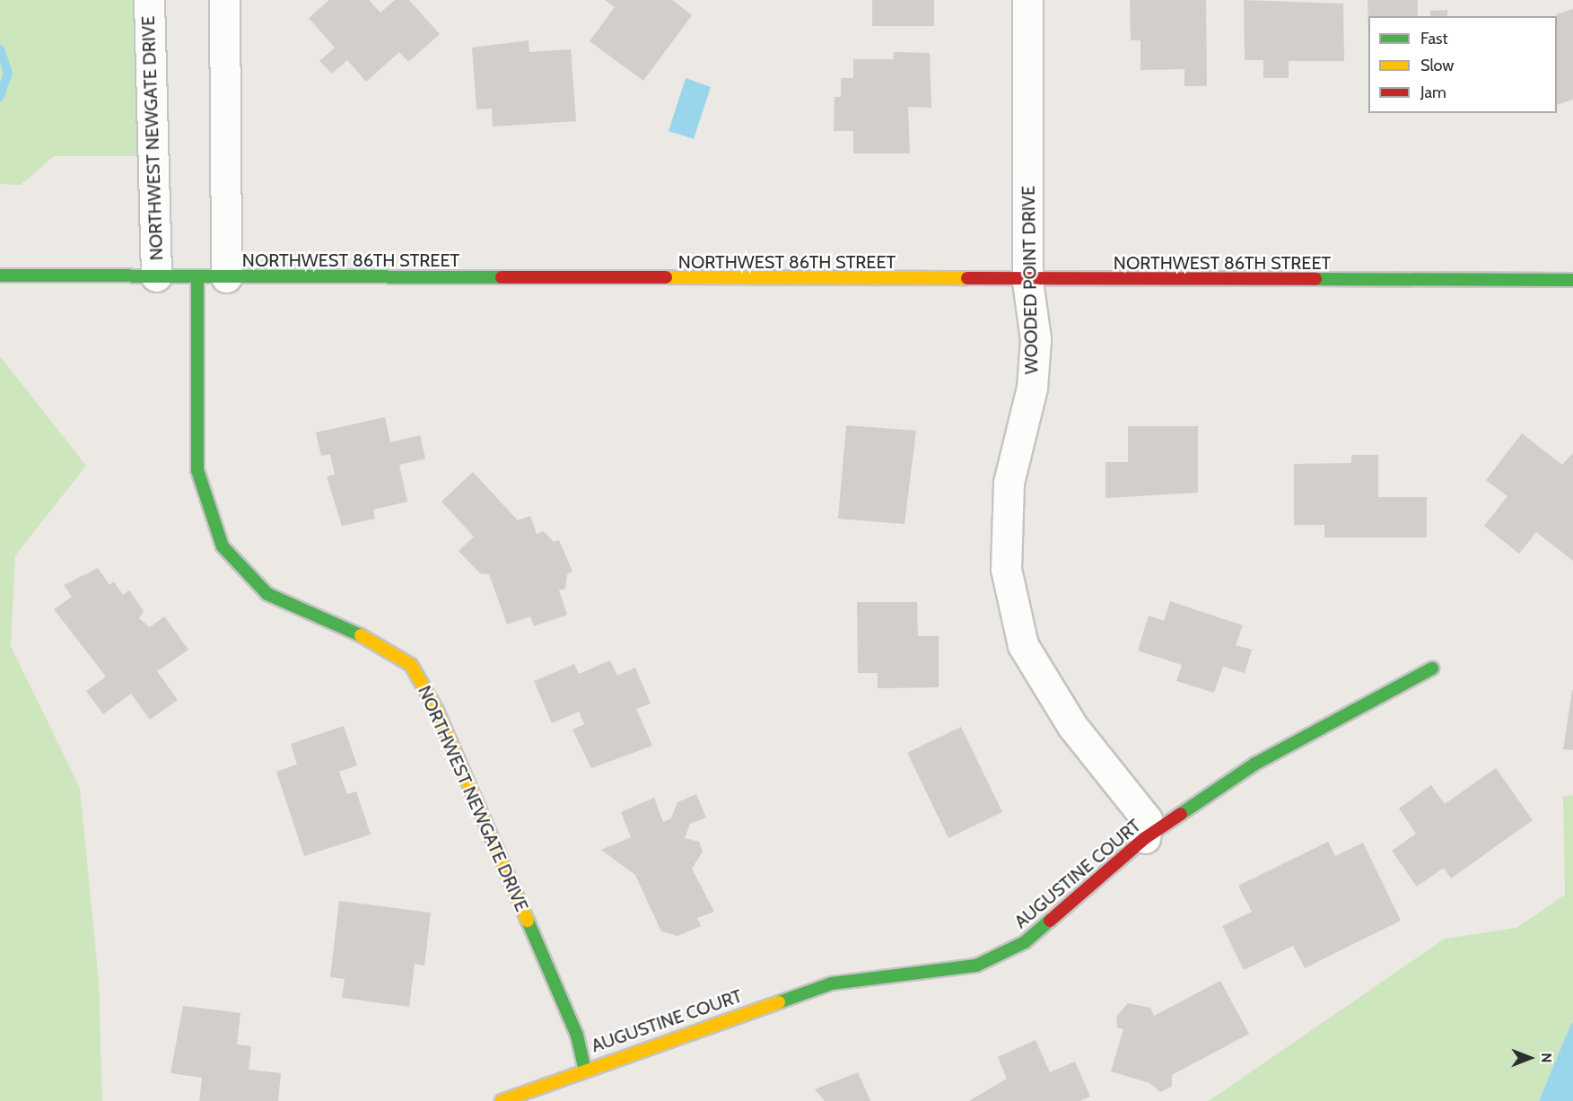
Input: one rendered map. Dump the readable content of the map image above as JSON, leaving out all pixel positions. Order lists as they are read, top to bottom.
{
  "streets": {
    "street": [
      "NORTHWEST NEWGATE DRIVE",
      "NORTHWEST 86TH STREET",
      "WOODED POINT DRIVE",
      "AUGUSTINE COURT"
    ]
  },
  "crossings": [
    ["NORTHWEST NEWGATE DRIVE", "NORTHWEST 86TH STREET"],
    ["NORTHWEST NEWGATE DRIVE", "AUGUSTINE COURT"],
    ["NORTHWEST 86TH STREET", "WOODED POINT DRIVE"],
    ["WOODED POINT DRIVE", "AUGUSTINE COURT"]
  ],
  "legend": ["Fast", "Slow", "Jam"],
  "north": "right"
}
